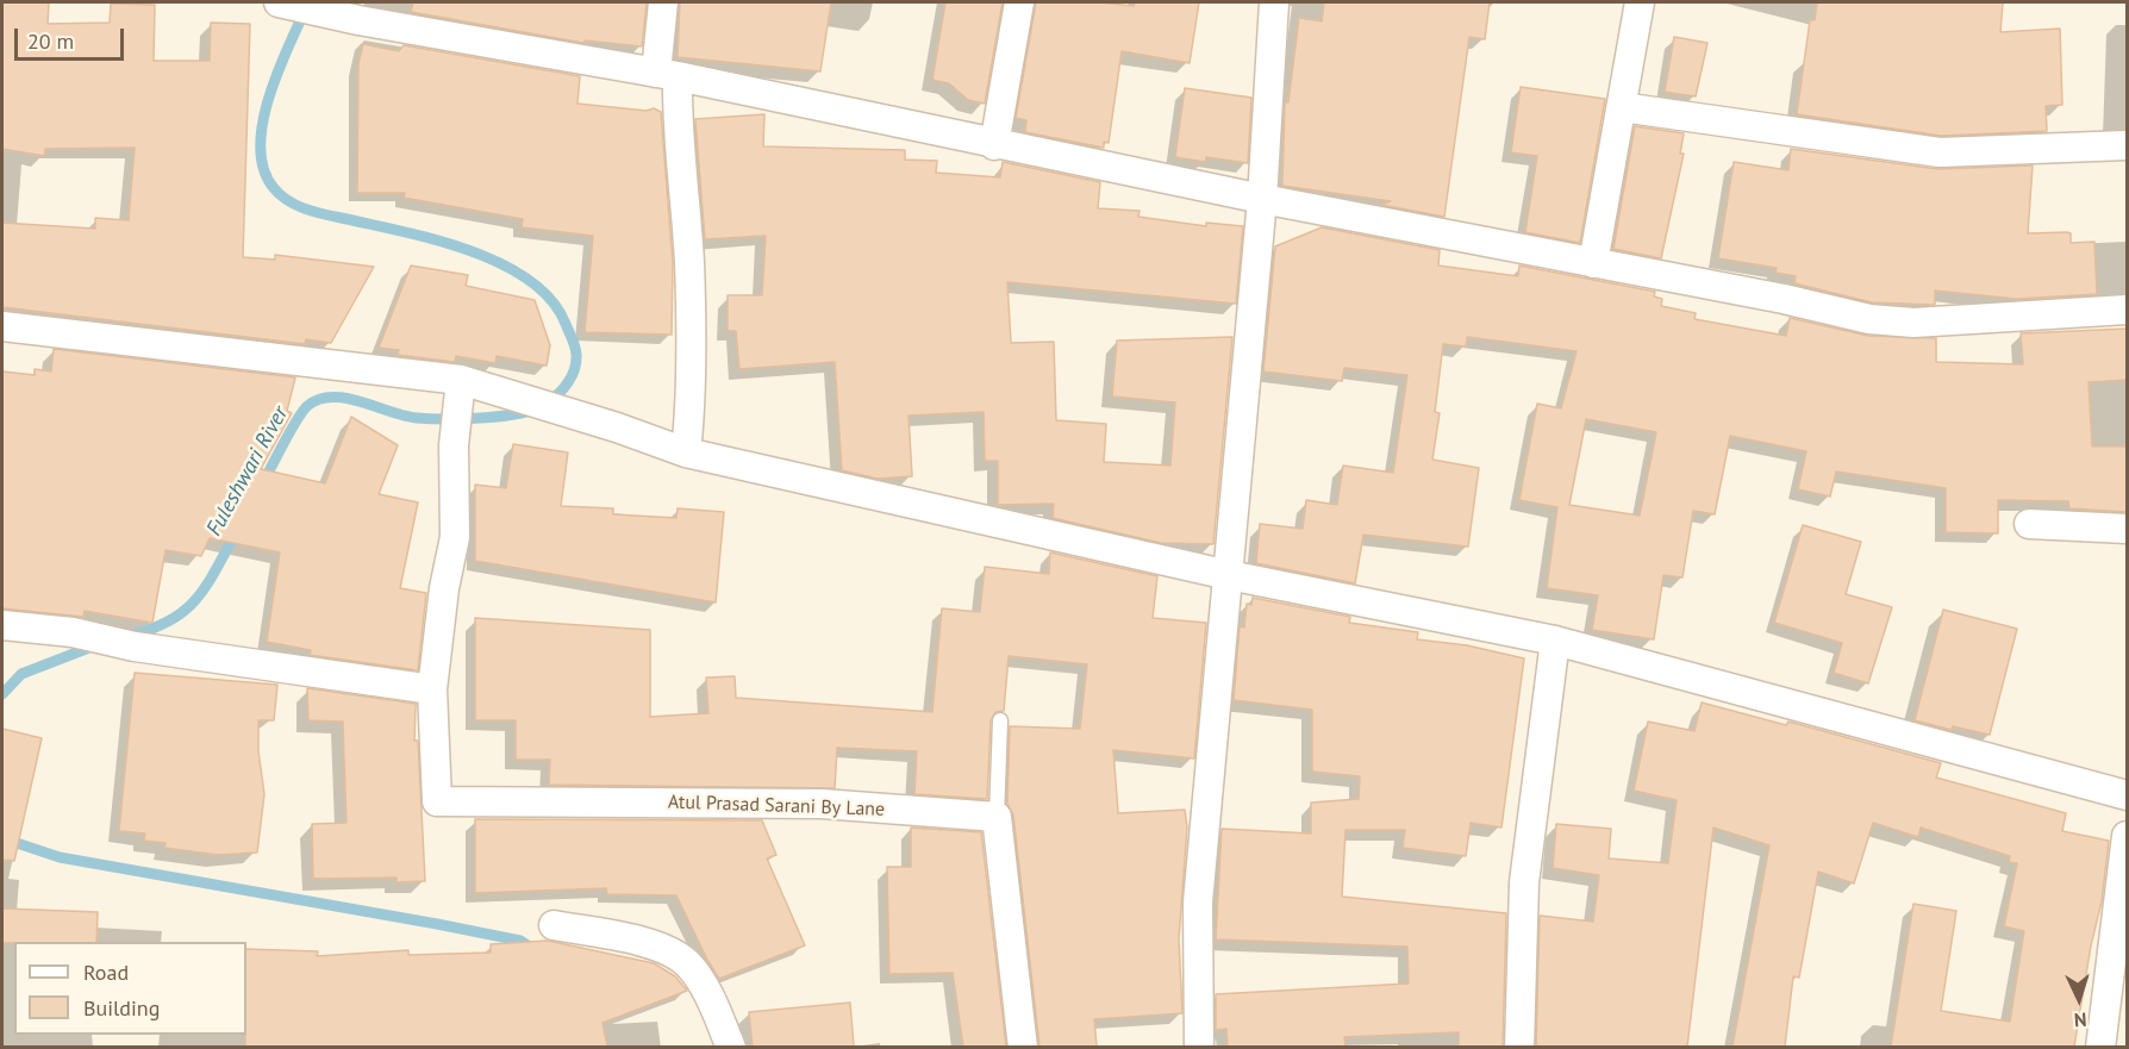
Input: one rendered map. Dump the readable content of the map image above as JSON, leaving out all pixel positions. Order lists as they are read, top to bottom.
{
  "streets": {
    "street": ["Atul Prasad Sarani By Lane"]
  },
  "water": ["Fuleshwari River"],
  "legend": ["Road", "Building"],
  "scale_bar": "20 m",
  "north": "bottom"
}
